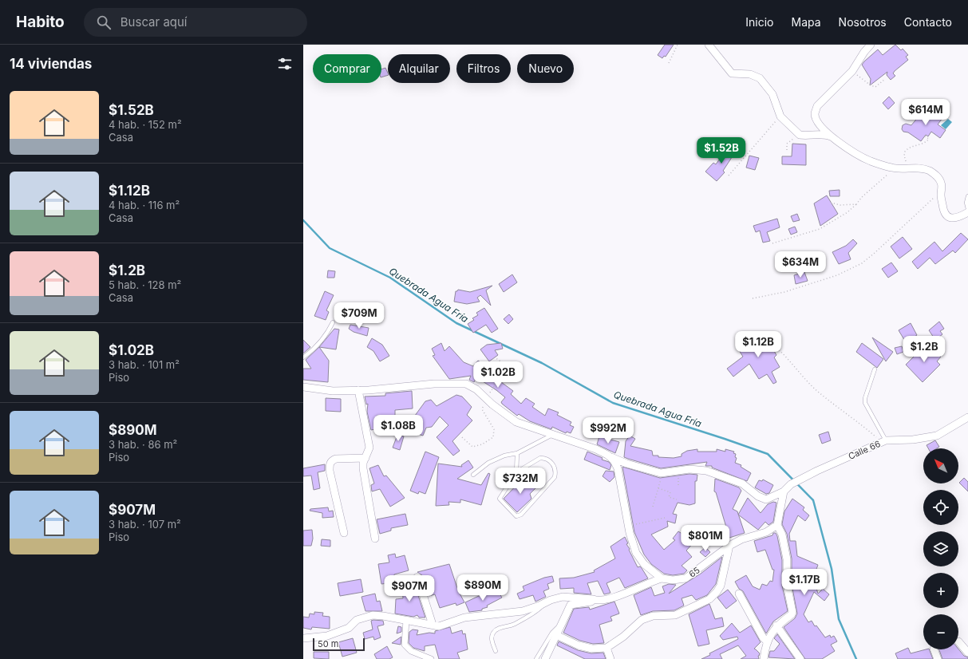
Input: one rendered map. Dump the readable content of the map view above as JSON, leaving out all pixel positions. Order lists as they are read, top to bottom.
{
  "streets": {
    "street": ["Calle 66", "65"]
  },
  "water": ["Quebrada Agua Fría"],
  "scale_bar": "50 m",
  "north": "top left",
  "page": {
    "header": "Habito",
    "search": "Buscar aquí",
    "nav": [
      "Inicio",
      "Mapa",
      "Nosotros",
      "Contacto"
    ],
    "heading": "14 viviendas",
    "chip": [
      "Comprar",
      "Alquilar",
      "Filtros",
      "Nuevo"
    ],
    "list": [
      {
        "name": "$1.52B",
        "note": "4 hab. · 152 m² · Casa"
      },
      {
        "name": "$1.12B",
        "note": "4 hab. · 116 m² · Casa"
      },
      {
        "name": "$1.2B",
        "note": "5 hab. · 128 m² · Casa"
      },
      {
        "name": "$1.02B",
        "note": "3 hab. · 101 m² · Piso"
      },
      {
        "name": "$890M",
        "note": "3 hab. · 86 m² · Piso"
      },
      {
        "name": "$907M",
        "note": "3 hab. · 107 m² · Piso"
      }
    ],
    "price": [
      "$614M",
      "$1.52B",
      "$634M",
      "$709M",
      "$1.12B",
      "$1.2B",
      "$1.02B",
      "$1.08B",
      "$992M",
      "$732M",
      "$801M",
      "$1.17B",
      "$890M",
      "$907M"
    ],
    "map_buttons": ["+", "−"],
    "scale": "50 m"
  }
}
